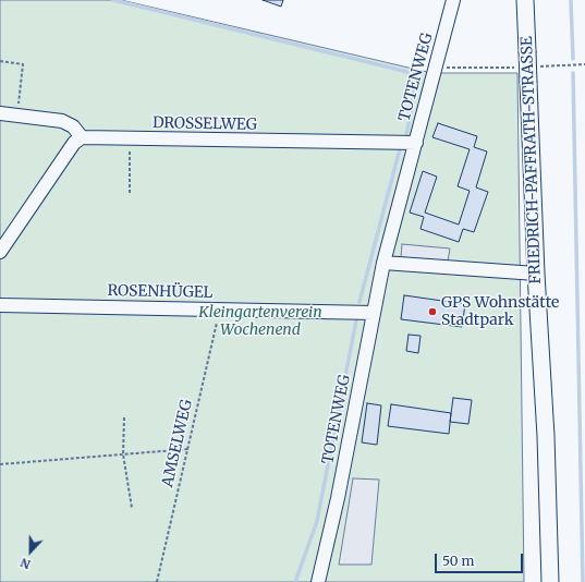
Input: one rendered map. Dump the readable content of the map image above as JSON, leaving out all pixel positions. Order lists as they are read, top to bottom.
{
  "streets": {
    "main road": ["FRIEDRICH-PAFFRATH-STRASSE"],
    "street": ["TOTENWEG", "DROSSELWEG", "ROSENHÜGEL"],
    "path": ["AMSELWEG"]
  },
  "crossings": [
    ["TOTENWEG", "DROSSELWEG"],
    ["TOTENWEG", "ROSENHÜGEL"],
    ["ROSENHÜGEL", "AMSELWEG"]
  ],
  "parks": ["Kleingartenverein Wochenend"],
  "places": ["GPS Wohnstätte Stadtpark"],
  "scale_bar": "50 m",
  "north": "bottom"
}
